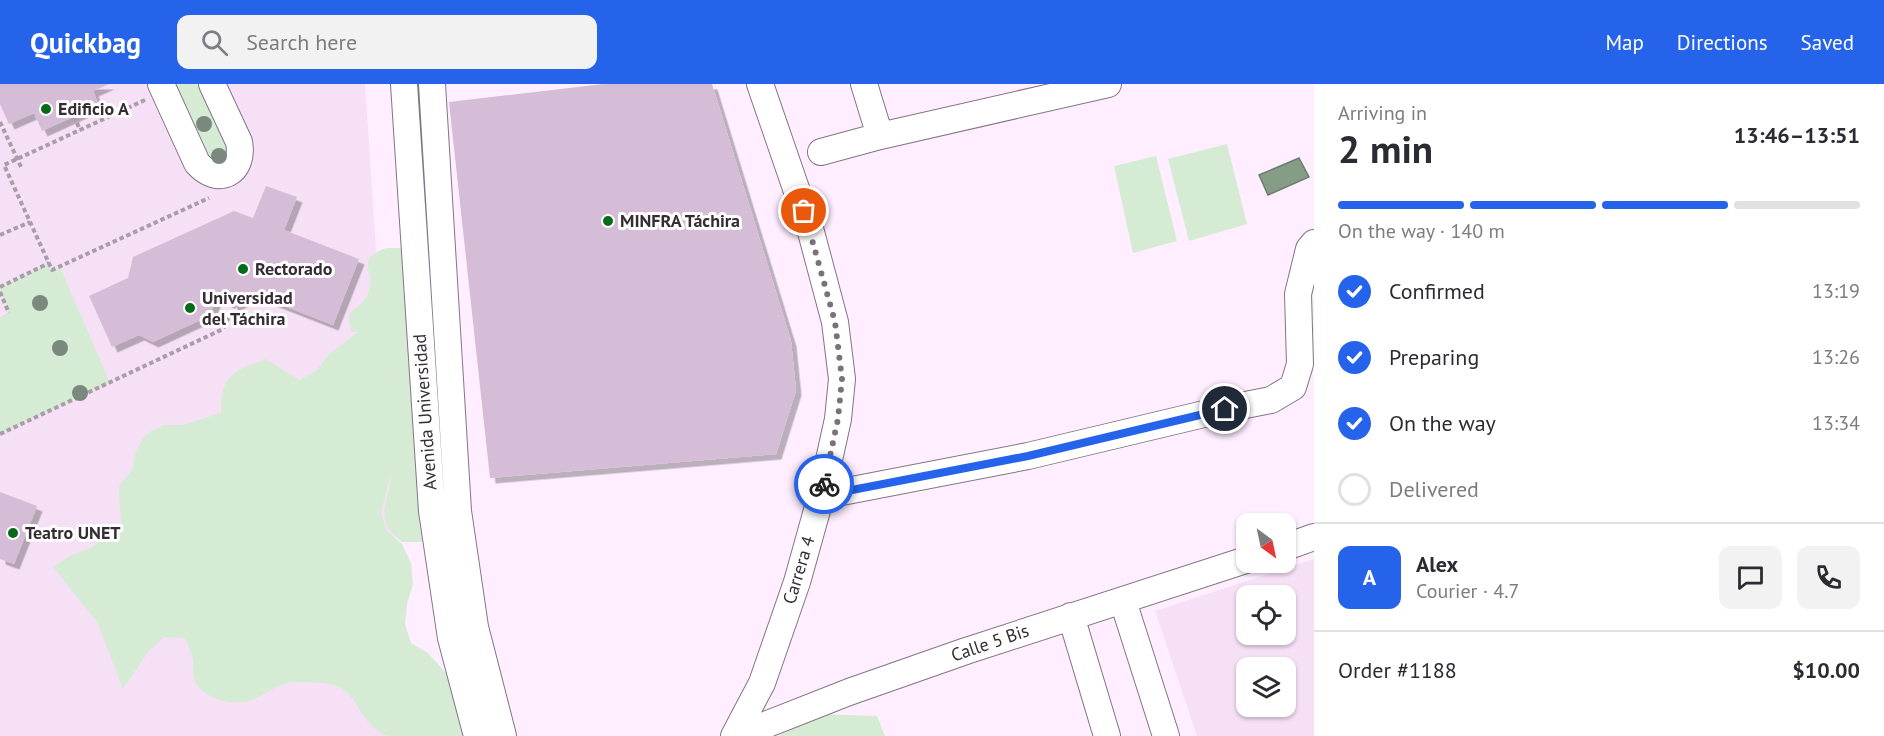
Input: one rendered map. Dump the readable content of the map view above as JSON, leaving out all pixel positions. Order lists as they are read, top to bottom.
{
  "streets": {
    "street": ["Avenida Universidad", "Carrera 4", "Calle 5 Bis"]
  },
  "crossings": [
    ["Carrera 4", "Calle 5 Bis"]
  ],
  "places": [
    "Edificio A",
    "MINFRA Táchira",
    "Rectorado",
    "Universidad del Táchira",
    "Teatro UNET"
  ],
  "north": "bottom right",
  "page": {
    "header": "Quickbag",
    "search": "Search here",
    "nav": ["Map", "Directions", "Saved"],
    "heading": ["2 min", "Arriving in", "13:46–13:51"],
    "panel": [
      "Alex",
      "Courier · 4.7",
      "Order #1188",
      "$10.00"
    ],
    "bar": "On the way · 140 m",
    "list": [
      ["Confirmed", "13:19"],
      ["Preparing", "13:26"],
      ["On the way", "13:34"],
      "Delivered"
    ],
    "round": "A"
  }
}
